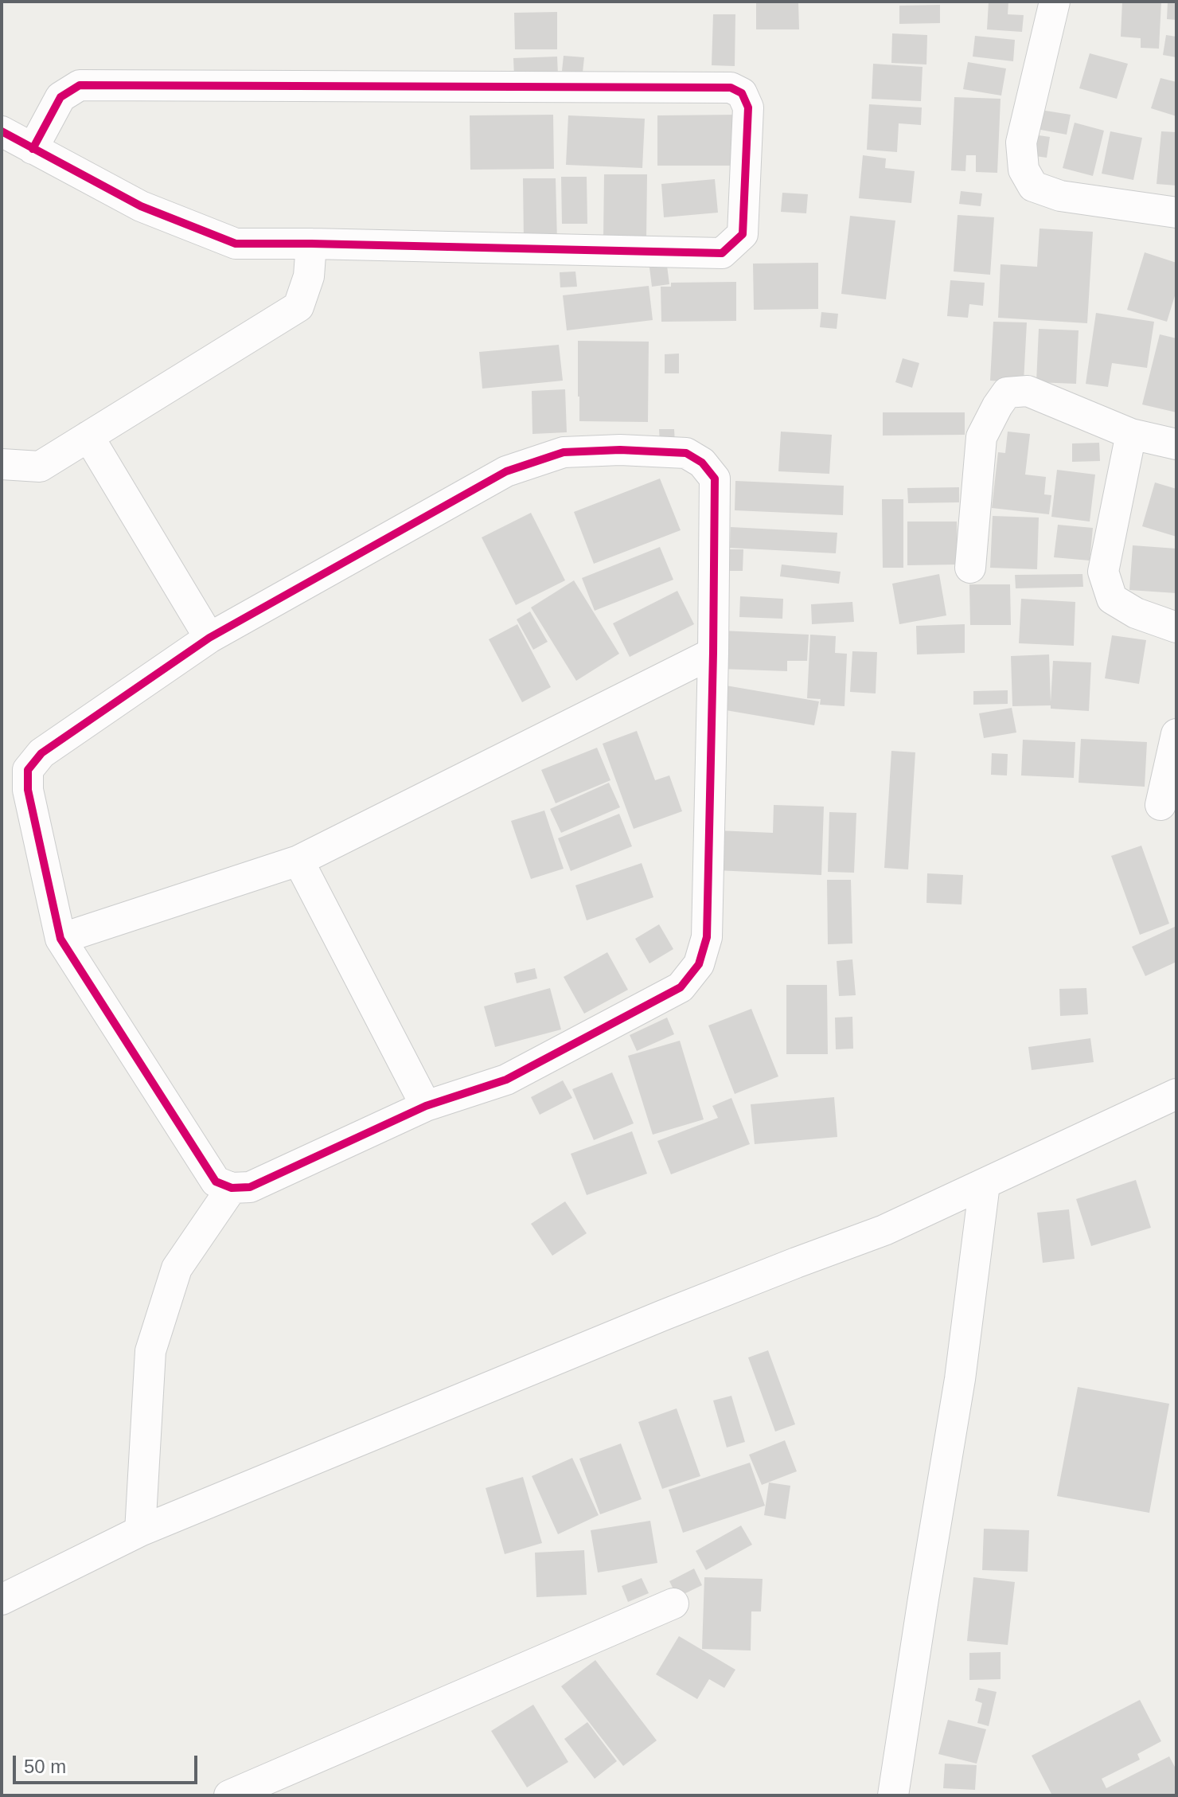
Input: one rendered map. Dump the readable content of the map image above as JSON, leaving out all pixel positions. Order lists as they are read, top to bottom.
{
  "scale_bar": "50 m"
}
